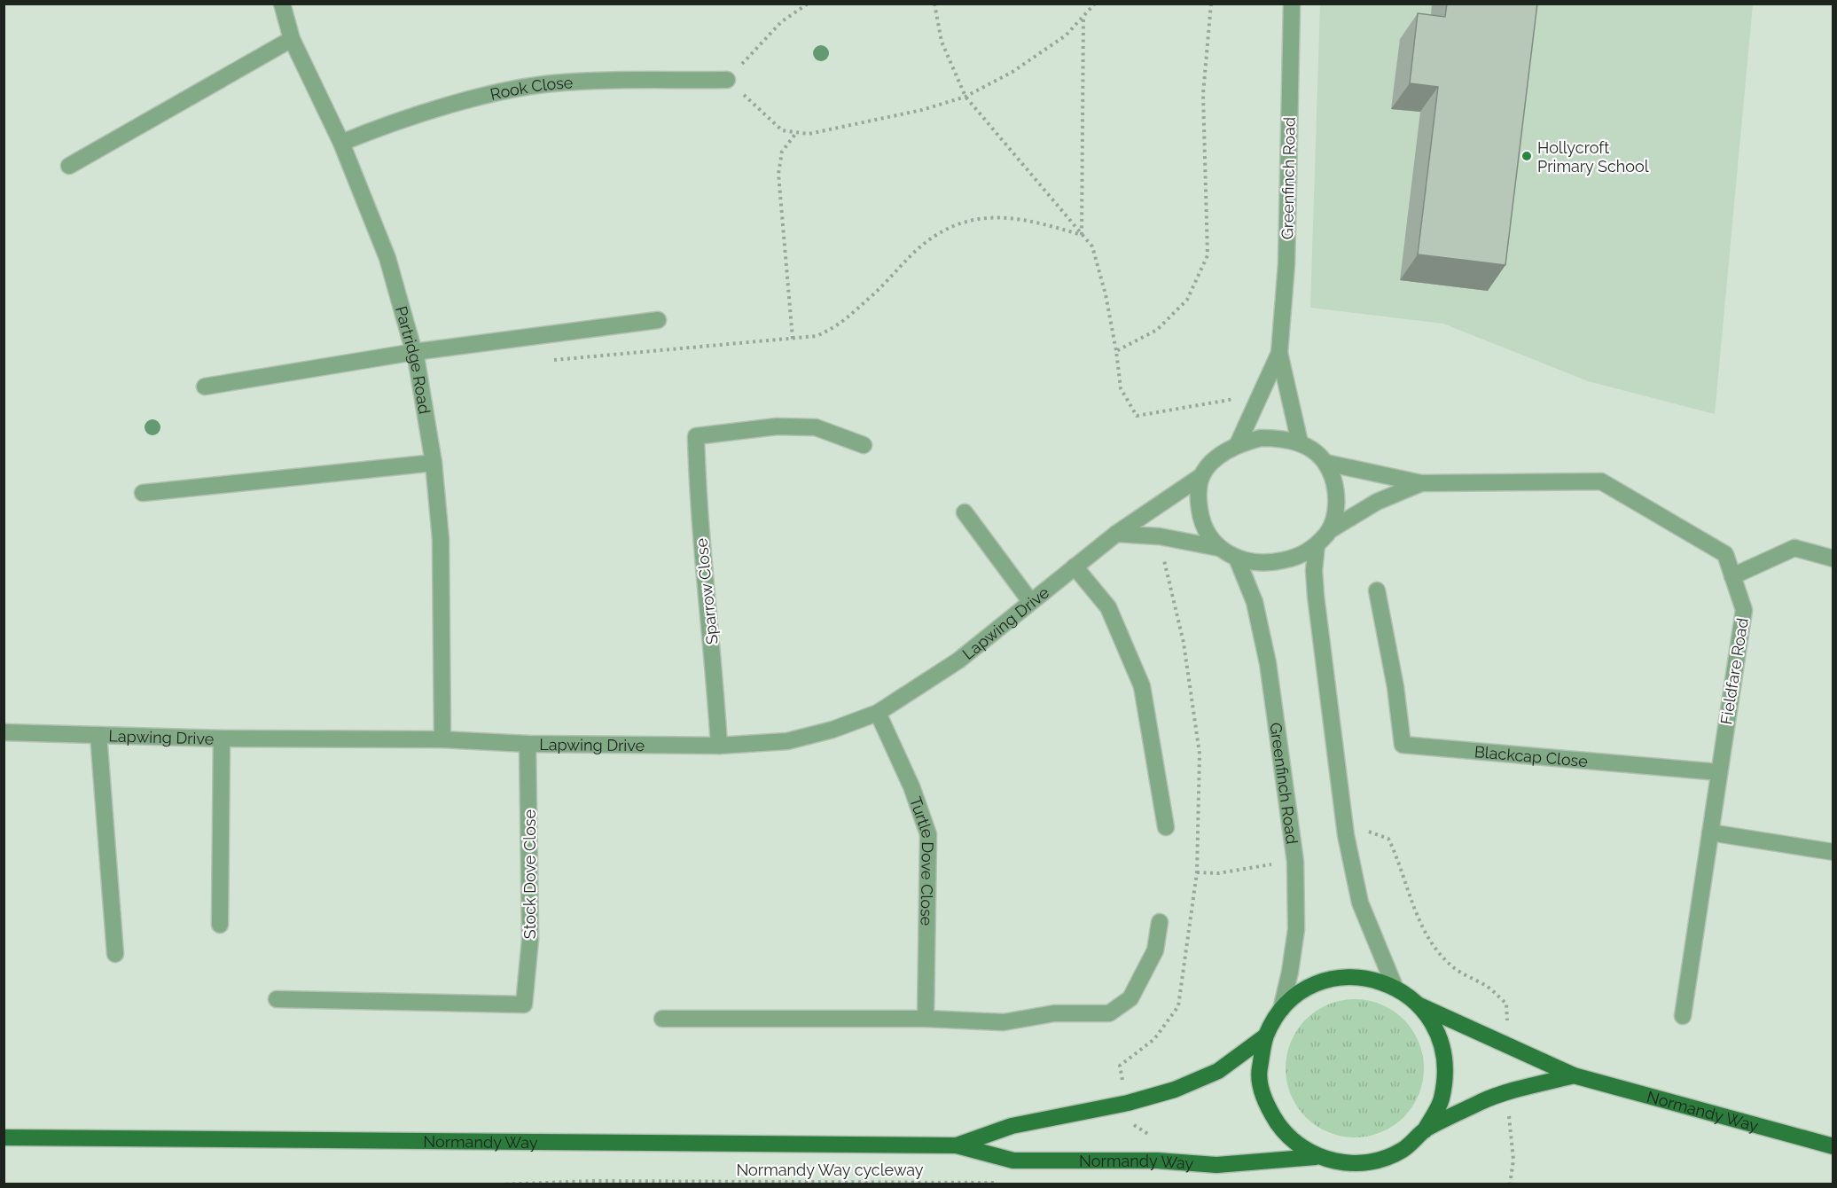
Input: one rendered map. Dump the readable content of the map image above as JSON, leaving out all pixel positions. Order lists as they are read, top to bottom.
{
  "streets": {
    "main road": ["Normandy Way"],
    "street": [
      "Rook Close",
      "Greenfinch Road",
      "Partridge Road",
      "Sparrow Close",
      "Lapwing Drive",
      "Fieldfare Road",
      "Blackcap Close",
      "Turtle Dove Close",
      "Stock Dove Close"
    ],
    "path": ["Normandy Way cycleway"]
  },
  "crossings": [
    ["Rook Close", "Partridge Road"],
    ["Greenfinch Road", "Lapwing Drive"],
    ["Greenfinch Road", "Fieldfare Road"],
    ["Greenfinch Road", "Normandy Way"],
    ["Partridge Road", "Lapwing Drive"],
    ["Sparrow Close", "Lapwing Drive"],
    ["Lapwing Drive", "Fieldfare Road"],
    ["Lapwing Drive", "Turtle Dove Close"],
    ["Lapwing Drive", "Stock Dove Close"],
    ["Fieldfare Road", "Blackcap Close"]
  ],
  "places": ["Hollycroft Primary School"]
}
